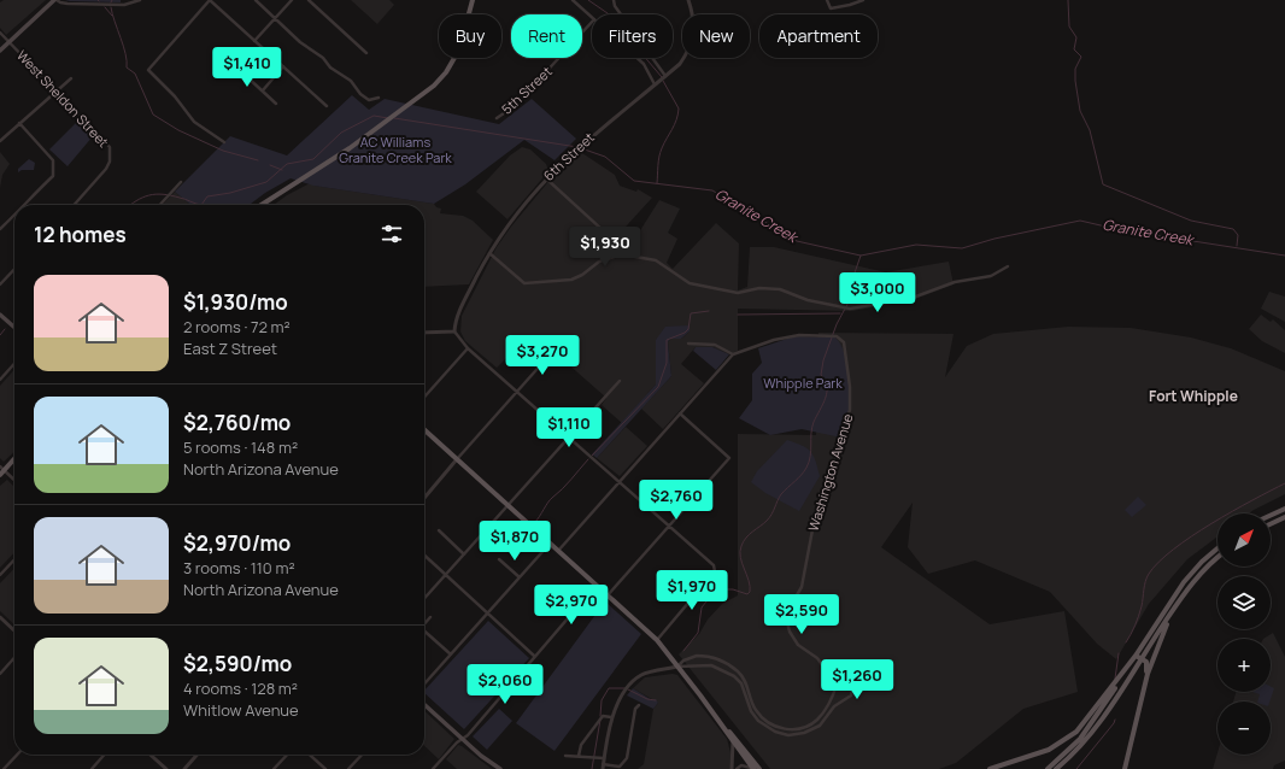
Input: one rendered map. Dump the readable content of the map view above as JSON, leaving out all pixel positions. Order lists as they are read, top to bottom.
{
  "streets": {
    "street": [
      "5th Street",
      "West Sheldon Street",
      "6th Street",
      "Washington Avenue"
    ]
  },
  "districts": ["Fort Whipple"],
  "water": ["Granite Creek"],
  "parks": ["AC Williams Granite Creek Park", "Whipple Park"],
  "north": "top right",
  "page": {
    "chip": [
      "Buy",
      "Rent",
      "Filters",
      "New",
      "Apartment"
    ],
    "price": [
      "$1,410",
      "$1,930",
      "$3,000",
      "$3,270",
      "$1,110",
      "$2,760",
      "$1,870",
      "$1,970",
      "$2,970",
      "$2,590",
      "$1,260",
      "$2,060"
    ],
    "heading": "12 homes",
    "list": [
      {
        "name": "$1,930/mo",
        "note": "2 rooms · 72 m² · East Z Street"
      },
      {
        "name": "$2,760/mo",
        "note": "5 rooms · 148 m² · North Arizona Avenue"
      },
      {
        "name": "$2,970/mo",
        "note": "3 rooms · 110 m² · North Arizona Avenue"
      },
      {
        "name": "$2,590/mo",
        "note": "4 rooms · 128 m² · Whitlow Avenue"
      }
    ],
    "map_buttons": ["+", "−"]
  }
}
